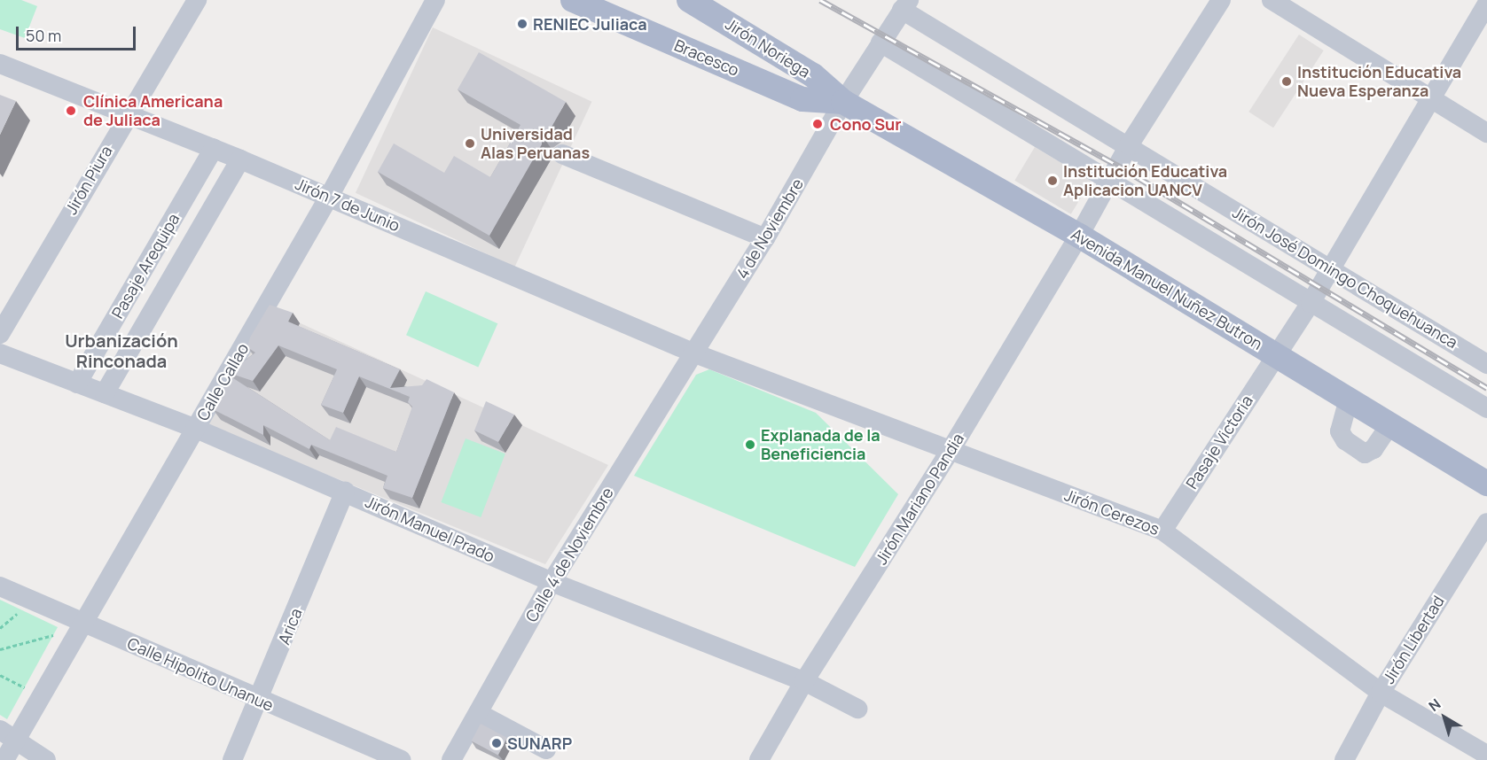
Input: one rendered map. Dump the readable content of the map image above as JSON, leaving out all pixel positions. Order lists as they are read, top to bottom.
{
  "streets": {
    "main road": ["Jirón Noriega", "Bracesco", "Avenida Manuel Nuñez Butron"],
    "street": [
      "Jirón Piura",
      "Jirón 7 de Junio",
      "4 de Noviembre",
      "Pasaje Arequipa",
      "Jirón José Domingo Choquehuanca",
      "Calle Callao",
      "Pasaje Victoria",
      "Jirón Mariano Pandia",
      "Jirón Cerezos",
      "Jirón Manuel Prado",
      "Calle 4 de Noviembre",
      "Arica",
      "Jirón Libertad",
      "Calle Hipolito Unanue"
    ]
  },
  "crossings": [
    ["Jirón Noriega", "Bracesco"],
    ["Jirón Noriega", "4 de Noviembre"],
    ["Jirón Noriega", "Avenida Manuel Nuñez Butron"],
    ["Bracesco", "4 de Noviembre"],
    ["Bracesco", "Avenida Manuel Nuñez Butron"],
    ["Jirón Piura", "Jirón 7 de Junio"],
    ["Jirón 7 de Junio", "4 de Noviembre"],
    ["Jirón 7 de Junio", "Pasaje Arequipa"],
    ["Jirón 7 de Junio", "Calle Callao"],
    ["Jirón 7 de Junio", "Jirón Cerezos"],
    ["Jirón 7 de Junio", "Calle 4 de Noviembre"],
    ["4 de Noviembre", "Jirón José Domingo Choquehuanca"],
    ["4 de Noviembre", "Avenida Manuel Nuñez Butron"],
    ["4 de Noviembre", "Jirón Cerezos"],
    ["4 de Noviembre", "Calle 4 de Noviembre"],
    ["Pasaje Arequipa", "Jirón Manuel Prado"],
    ["Jirón José Domingo Choquehuanca", "Pasaje Victoria"],
    ["Jirón José Domingo Choquehuanca", "Jirón Mariano Pandia"],
    ["Avenida Manuel Nuñez Butron", "Pasaje Victoria"],
    ["Avenida Manuel Nuñez Butron", "Jirón Mariano Pandia"],
    ["Calle Callao", "Jirón Manuel Prado"],
    ["Calle Callao", "Calle Hipolito Unanue"],
    ["Pasaje Victoria", "Jirón Cerezos"],
    ["Jirón Mariano Pandia", "Jirón Cerezos"],
    ["Jirón Mariano Pandia", "Jirón Manuel Prado"],
    ["Jirón Cerezos", "Calle 4 de Noviembre"],
    ["Jirón Cerezos", "Jirón Libertad"],
    ["Jirón Manuel Prado", "Calle 4 de Noviembre"],
    ["Jirón Manuel Prado", "Arica"],
    ["Arica", "Calle Hipolito Unanue"]
  ],
  "districts": ["Urbanización Rinconada"],
  "places": [
    "RENIEC Juliaca",
    "Institución Educativa Nueva Esperanza",
    "Clínica Americana de Juliaca",
    "Cono Sur",
    "Universidad Alas Peruanas",
    "Institución Educativa Aplicacion UANCV",
    "Explanada de la Beneficiencia",
    "SUNARP"
  ],
  "scale_bar": "50 m",
  "north": "top left"
}
